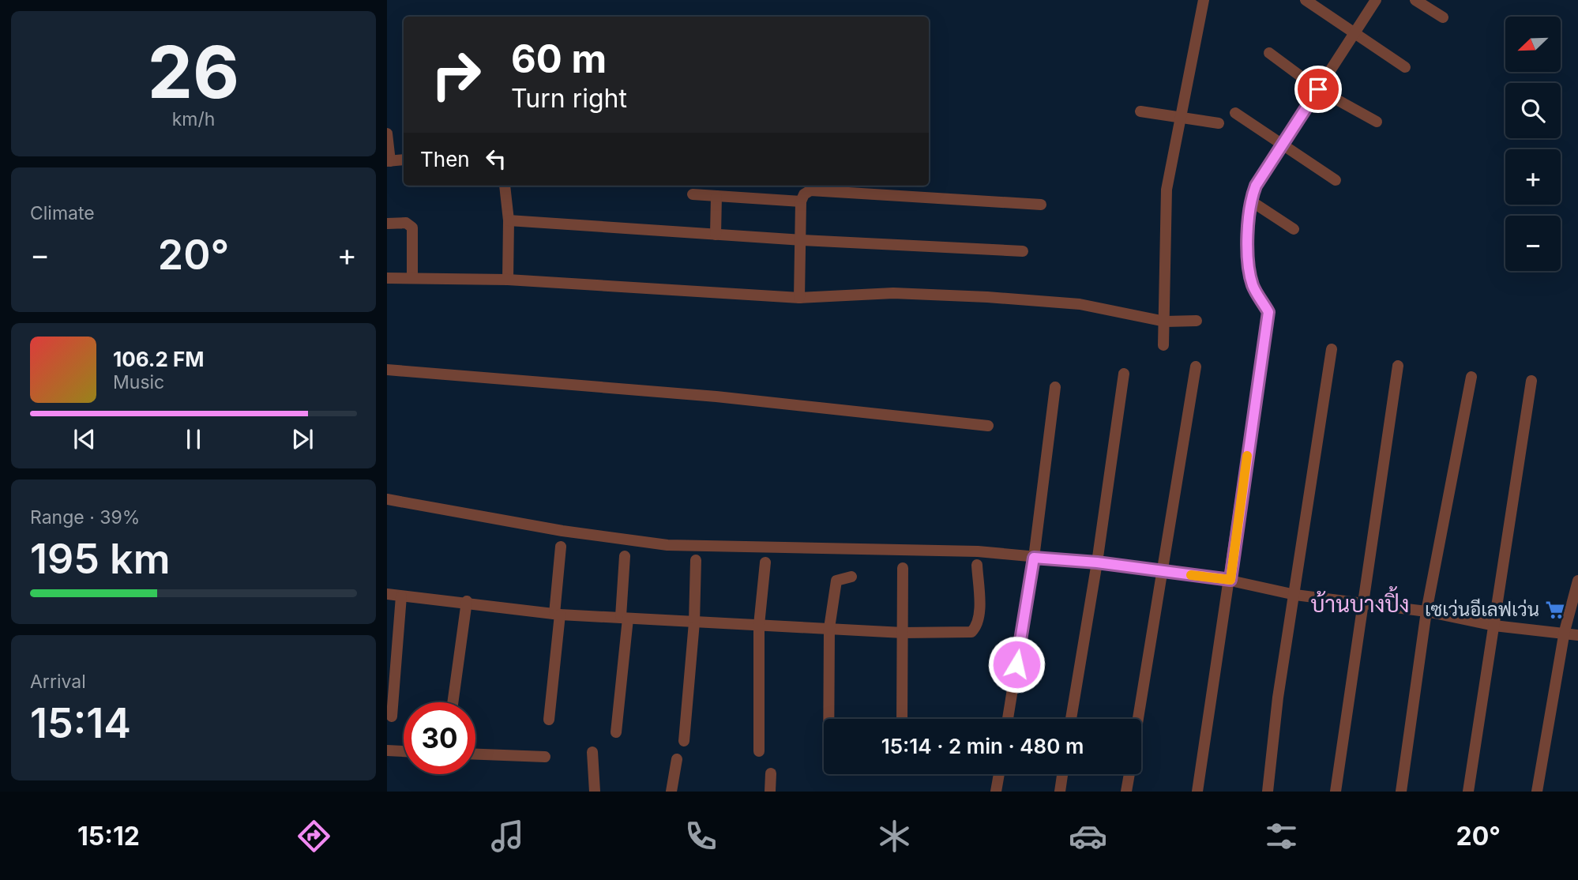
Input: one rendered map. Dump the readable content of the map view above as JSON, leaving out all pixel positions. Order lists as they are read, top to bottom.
{
  "districts": ["บ้านบางปิ้ง"],
  "places": {
    "supermarket": ["เซเว่นอีเลฟเว่น"]
  },
  "north": "bottom left",
  "page": {
    "tile": [
      ["26", "km/h"],
      "Climate",
      ["Range · 39%", "195 km"],
      ["Arrival", "15:14"]
    ],
    "map_buttons": ["+", "−"],
    "turn": ["60 m", "Turn right"],
    "then": "Then",
    "heat": ["−", "20°", "+"],
    "song": ["106.2 FM", "Music"],
    "limit": "30",
    "trip": "15:14 · 2 min · 480 m",
    "tabs": ["15:12", "20°"]
  }
}
